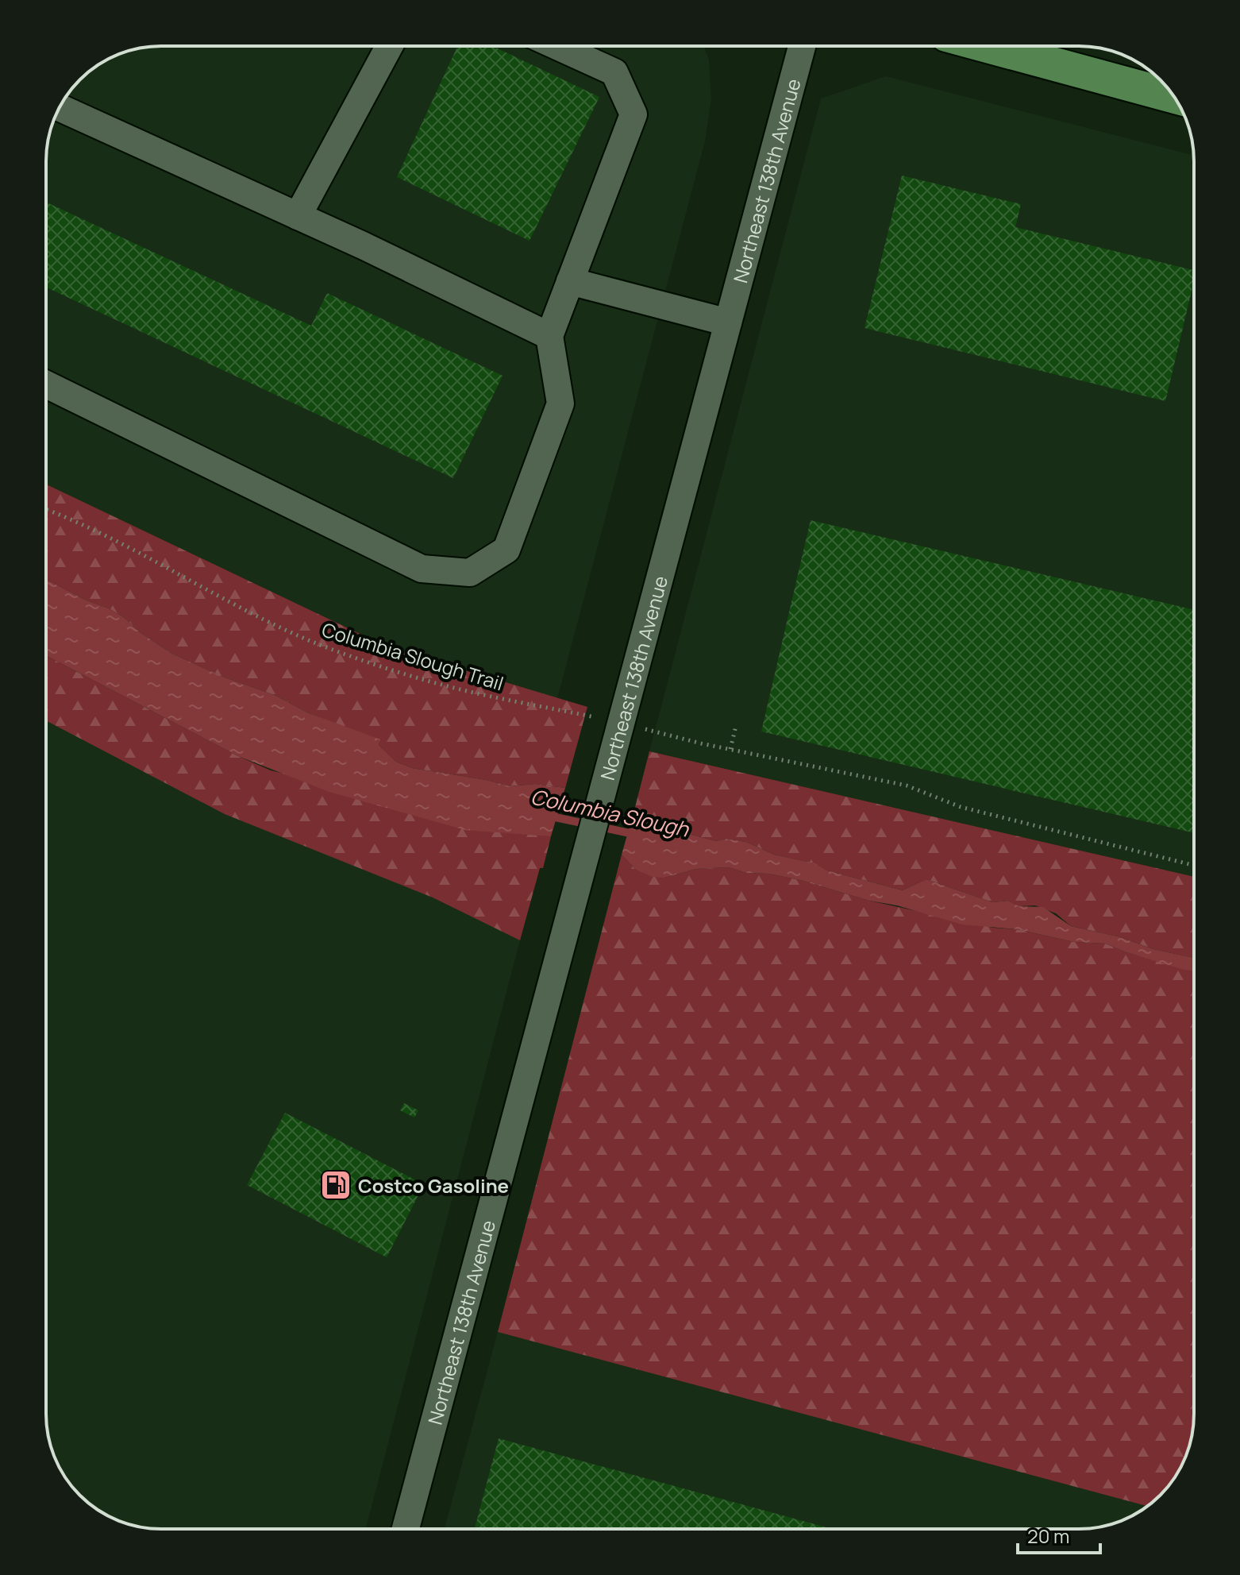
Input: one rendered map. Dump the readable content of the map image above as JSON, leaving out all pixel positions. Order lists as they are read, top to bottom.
{
  "streets": {
    "street": ["Northeast 138th Avenue"],
    "path": ["Columbia Slough Trail"]
  },
  "crossings": [
    ["Northeast 138th Avenue", "Columbia Slough Trail"]
  ],
  "water": ["Columbia Slough"],
  "places": {
    "fuel station": ["Costco Gasoline"]
  },
  "scale_bar": "20 m"
}
